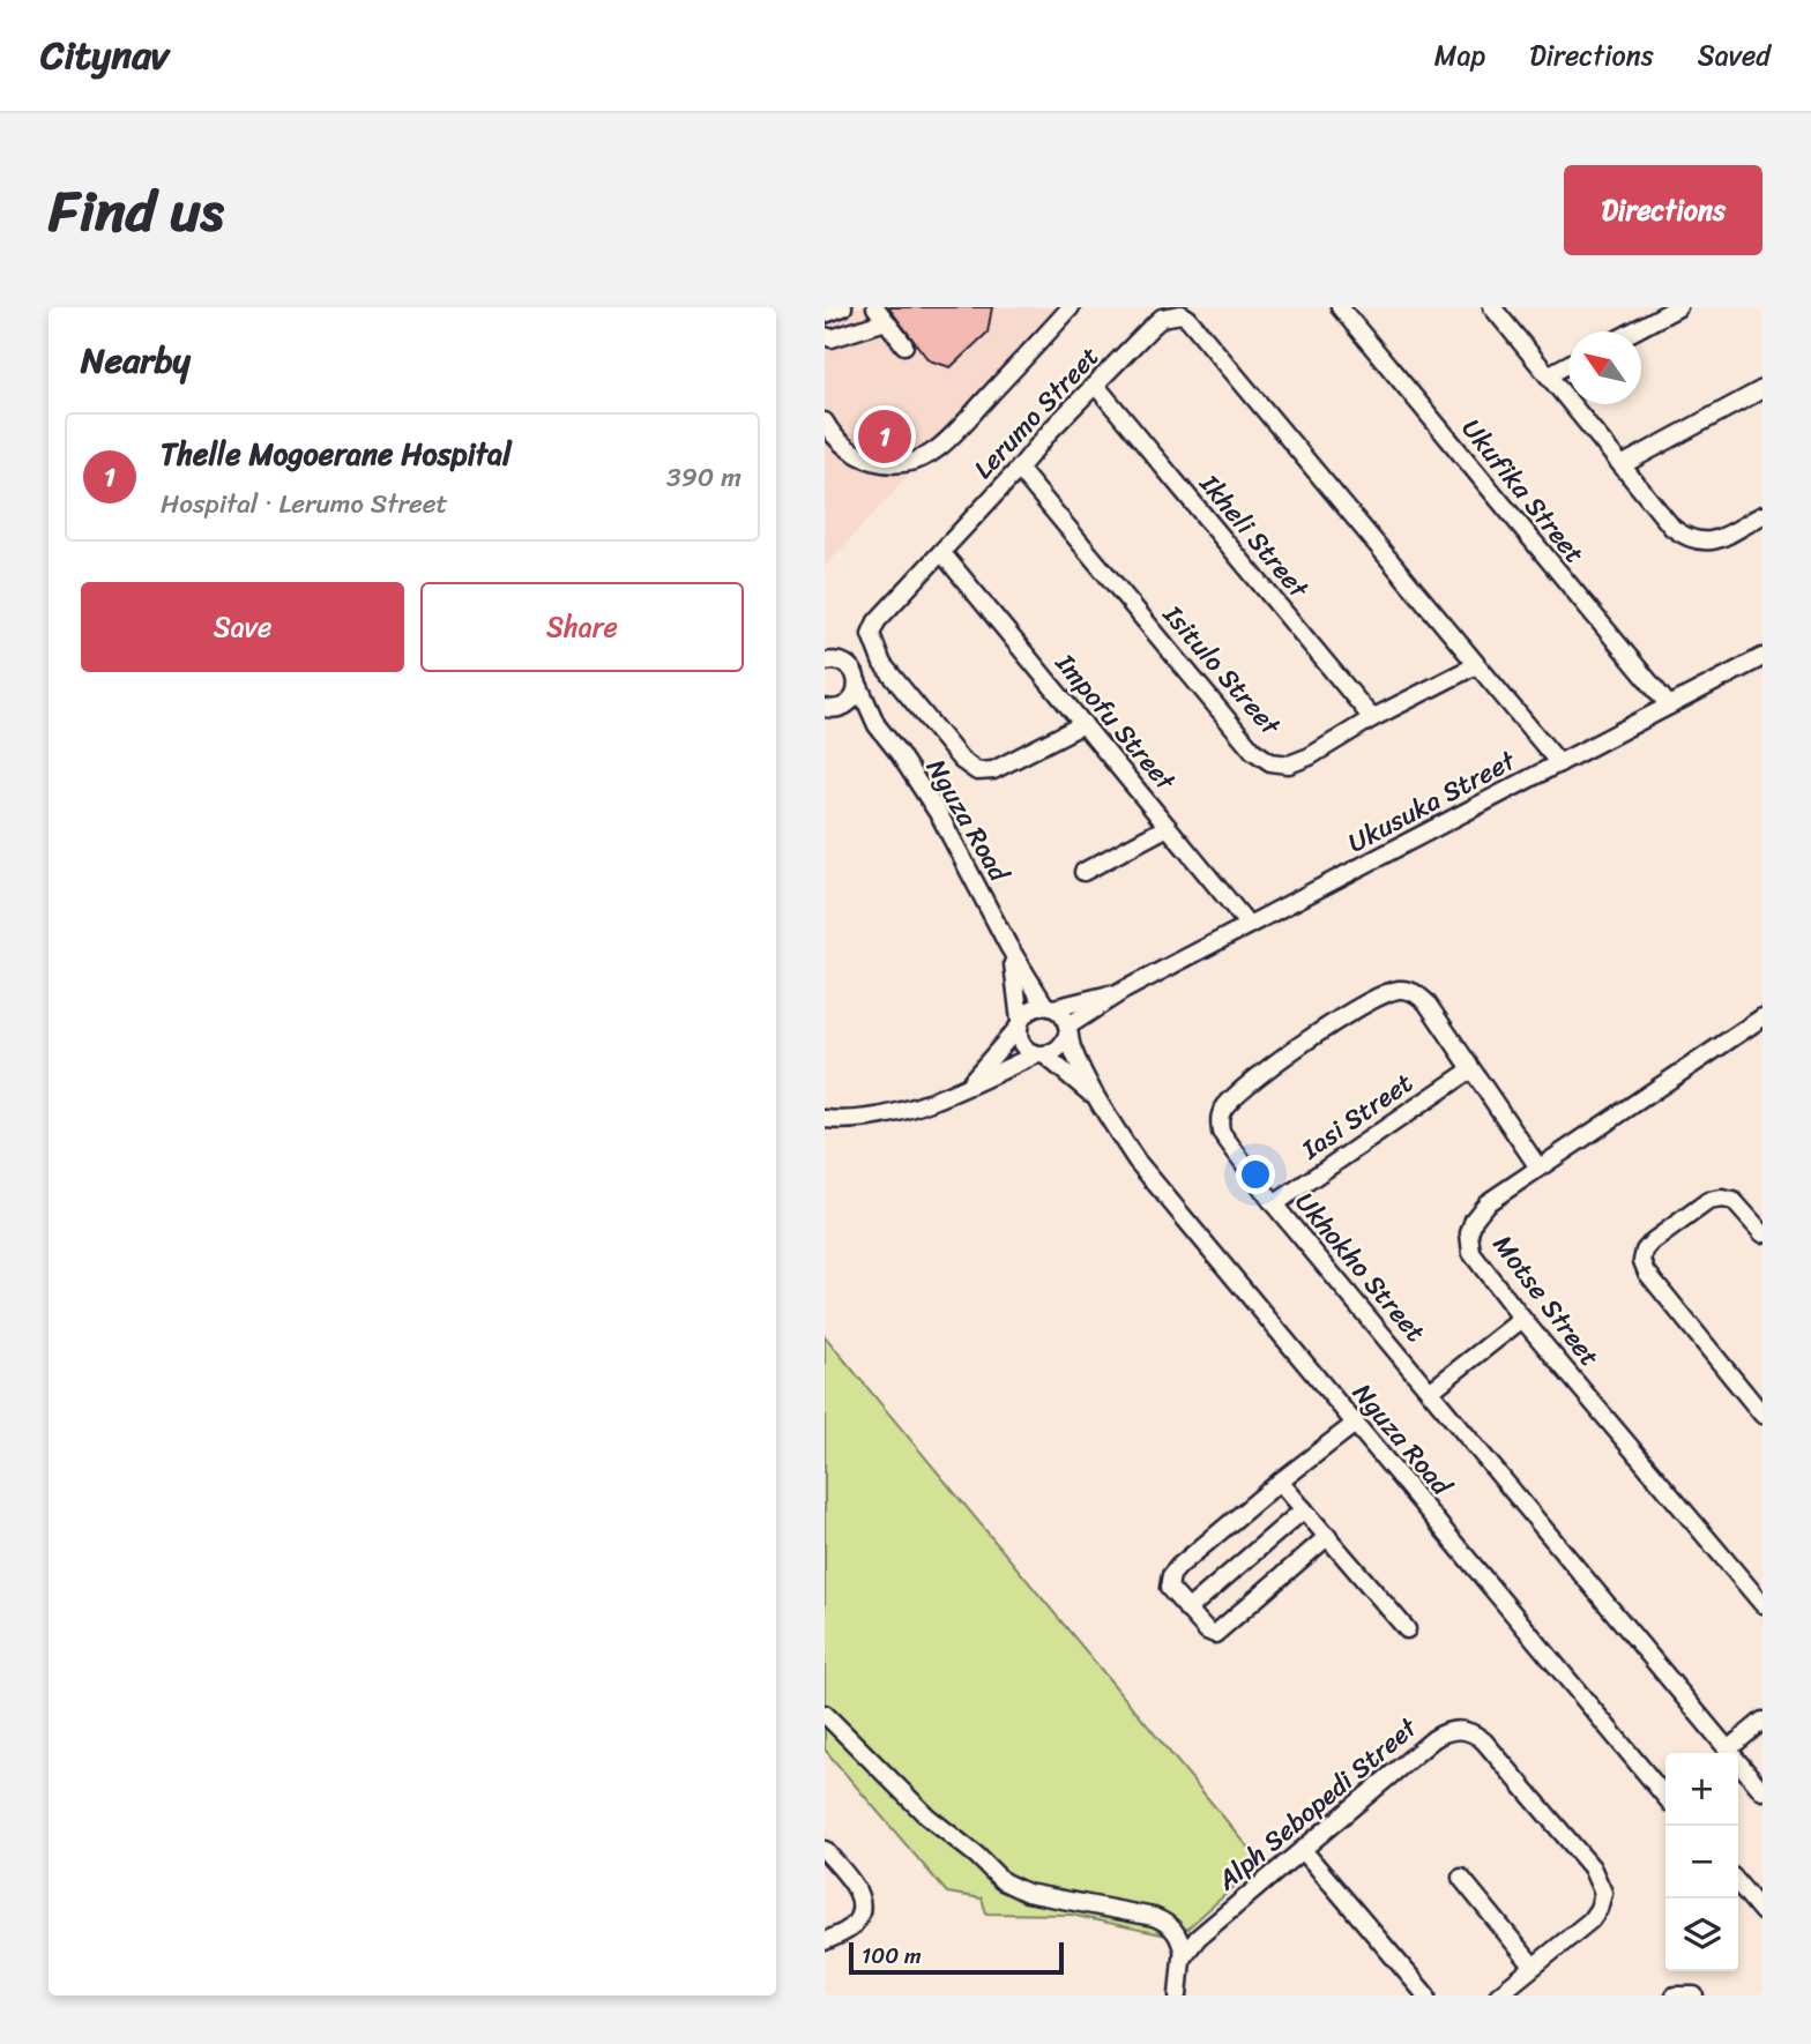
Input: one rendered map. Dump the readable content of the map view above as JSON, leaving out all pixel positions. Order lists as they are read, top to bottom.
{
  "streets": {
    "street": [
      "Lerumo Street",
      "Ukufika Street",
      "Ikheli Street",
      "Isitulo Street",
      "Impofu Street",
      "Ukusuka Street",
      "Nguza Road",
      "Iasi Street",
      "Ukhokho Street",
      "Motse Street",
      "Alph Sebopedi Street"
    ]
  },
  "crossings": [
    ["Lerumo Street", "Ikheli Street"],
    ["Lerumo Street", "Isitulo Street"],
    ["Lerumo Street", "Impofu Street"],
    ["Lerumo Street", "Ukusuka Street"],
    ["Ukufika Street", "Ukusuka Street"],
    ["Ikheli Street", "Isitulo Street"],
    ["Impofu Street", "Ukusuka Street"],
    ["Ukusuka Street", "Nguza Road"],
    ["Iasi Street", "Ukhokho Street"],
    ["Ukhokho Street", "Motse Street"]
  ],
  "scale_bar": "100 m",
  "north": "top left",
  "page": {
    "header": "Citynav",
    "nav": ["Map", "Directions", "Saved"],
    "title": "Find us",
    "buttons": [
      "Directions",
      ["Save", "Share"]
    ],
    "heading": "Nearby",
    "pins": "1",
    "list": [
      {
        "mark": "1",
        "name": "Thelle Mogoerane Hospital",
        "note": "Hospital · Lerumo Street",
        "value": "390 m"
      }
    ],
    "map_buttons": ["+", "−"],
    "scale": "100 m"
  }
}
